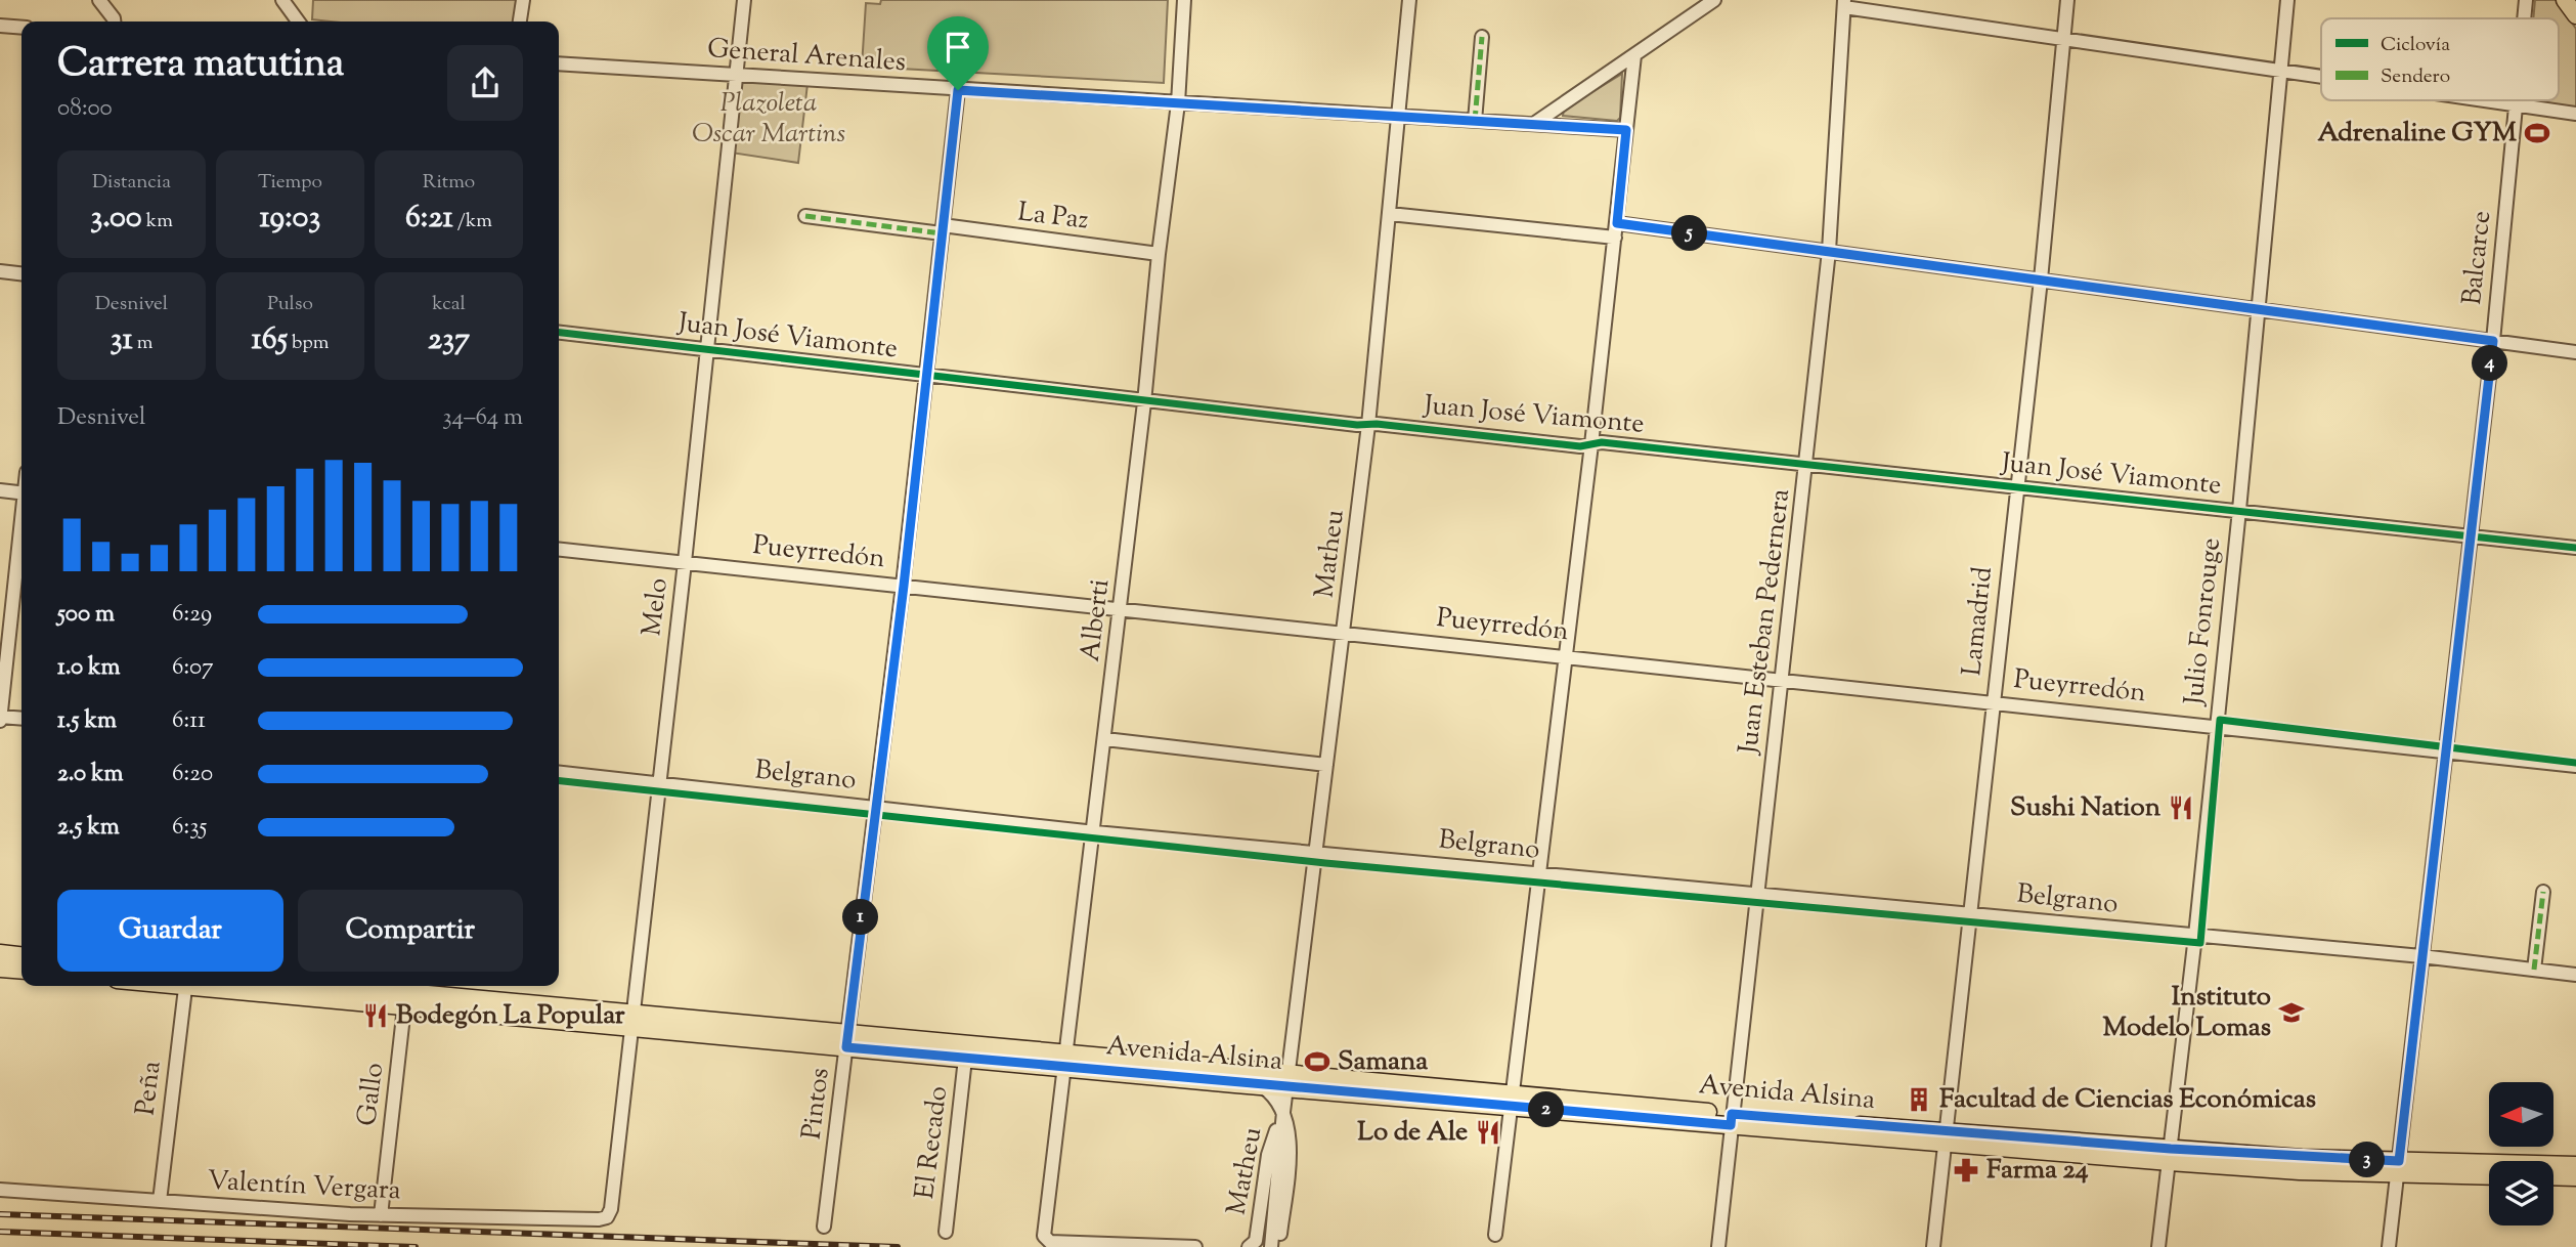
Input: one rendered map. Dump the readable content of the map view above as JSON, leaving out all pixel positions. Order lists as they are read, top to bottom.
{
  "streets": {
    "main road": ["Avenida Alsina"],
    "street": [
      "General Arenales",
      "La Paz",
      "Balcarce",
      "Juan José Viamonte",
      "Pueyrredón",
      "Matheu",
      "Melo",
      "Alberti",
      "Juan Esteban Pedernera",
      "Lamadrid",
      "Julio Fonrouge",
      "Belgrano",
      "Peña",
      "Gallo",
      "Pintos",
      "El Recado",
      "Valentín Vergara"
    ]
  },
  "crossings": [
    ["General Arenales", "Matheu"],
    ["General Arenales", "Melo"],
    ["General Arenales", "Alberti"],
    ["General Arenales", "Pintos"],
    ["La Paz", "Alberti"],
    ["La Paz", "Pintos"],
    ["Balcarce", "Juan José Viamonte"],
    ["Balcarce", "Pueyrredón"],
    ["Balcarce", "Belgrano"],
    ["Balcarce", "Avenida Alsina"],
    ["Juan José Viamonte", "Matheu"],
    ["Juan José Viamonte", "Melo"],
    ["Juan José Viamonte", "Alberti"],
    ["Juan José Viamonte", "Juan Esteban Pedernera"],
    ["Juan José Viamonte", "Lamadrid"],
    ["Juan José Viamonte", "Julio Fonrouge"],
    ["Juan José Viamonte", "Pintos"],
    ["Pueyrredón", "Matheu"],
    ["Pueyrredón", "Melo"],
    ["Pueyrredón", "Alberti"],
    ["Pueyrredón", "Juan Esteban Pedernera"],
    ["Pueyrredón", "Lamadrid"],
    ["Pueyrredón", "Julio Fonrouge"],
    ["Pueyrredón", "Pintos"],
    ["Matheu", "Belgrano"],
    ["Matheu", "Avenida Alsina"],
    ["Melo", "Belgrano"],
    ["Melo", "Avenida Alsina"],
    ["Melo", "Valentín Vergara"],
    ["Alberti", "Belgrano"],
    ["Alberti", "Avenida Alsina"],
    ["Juan Esteban Pedernera", "Belgrano"],
    ["Juan Esteban Pedernera", "Avenida Alsina"],
    ["Lamadrid", "Belgrano"],
    ["Lamadrid", "Avenida Alsina"],
    ["Julio Fonrouge", "Belgrano"],
    ["Julio Fonrouge", "Avenida Alsina"],
    ["Belgrano", "Pintos"],
    ["Avenida Alsina", "Gallo"],
    ["Avenida Alsina", "Pintos"],
    ["Avenida Alsina", "El Recado"],
    ["Peña", "Valentín Vergara"],
    ["Gallo", "Valentín Vergara"]
  ],
  "parks": ["Plazoleta Oscar Martins"],
  "places": {
    "sports": ["Adrenaline GYM", "Samana"],
    "restaurant": ["Sushi Nation", "Bodegón La Popular", "Lo de Ale"],
    "school or university": ["Instituto Modelo Lomas"],
    "building": ["Facultad de Ciencias Económicas"],
    "pharmacy": ["Farma 24"]
  },
  "legend": ["Ciclovía", "Sendero"],
  "north": "left",
  "page": {
    "heading": ["Carrera matutina", "08:00"],
    "stats": [
      ["Distancia", "3.00 km"],
      ["Tiempo", "19:03"],
      ["Ritmo", "6:21 /km"],
      ["Desnivel", "31 m"],
      ["Pulso", "165 bpm"],
      ["kcal", "237"]
    ],
    "pins": [
      "5",
      "4",
      "1",
      "2",
      "3"
    ],
    "chart": ["Desnivel", "34–64 m"],
    "list": [
      {
        "name": "500 m",
        "note": "6:29"
      },
      {
        "name": "1.0 km",
        "note": "6:07"
      },
      {
        "name": "1.5 km",
        "note": "6:11"
      },
      {
        "name": "2.0 km",
        "note": "6:20"
      },
      {
        "name": "2.5 km",
        "note": "6:35"
      }
    ],
    "buttons": ["Guardar", "Compartir"]
  }
}
